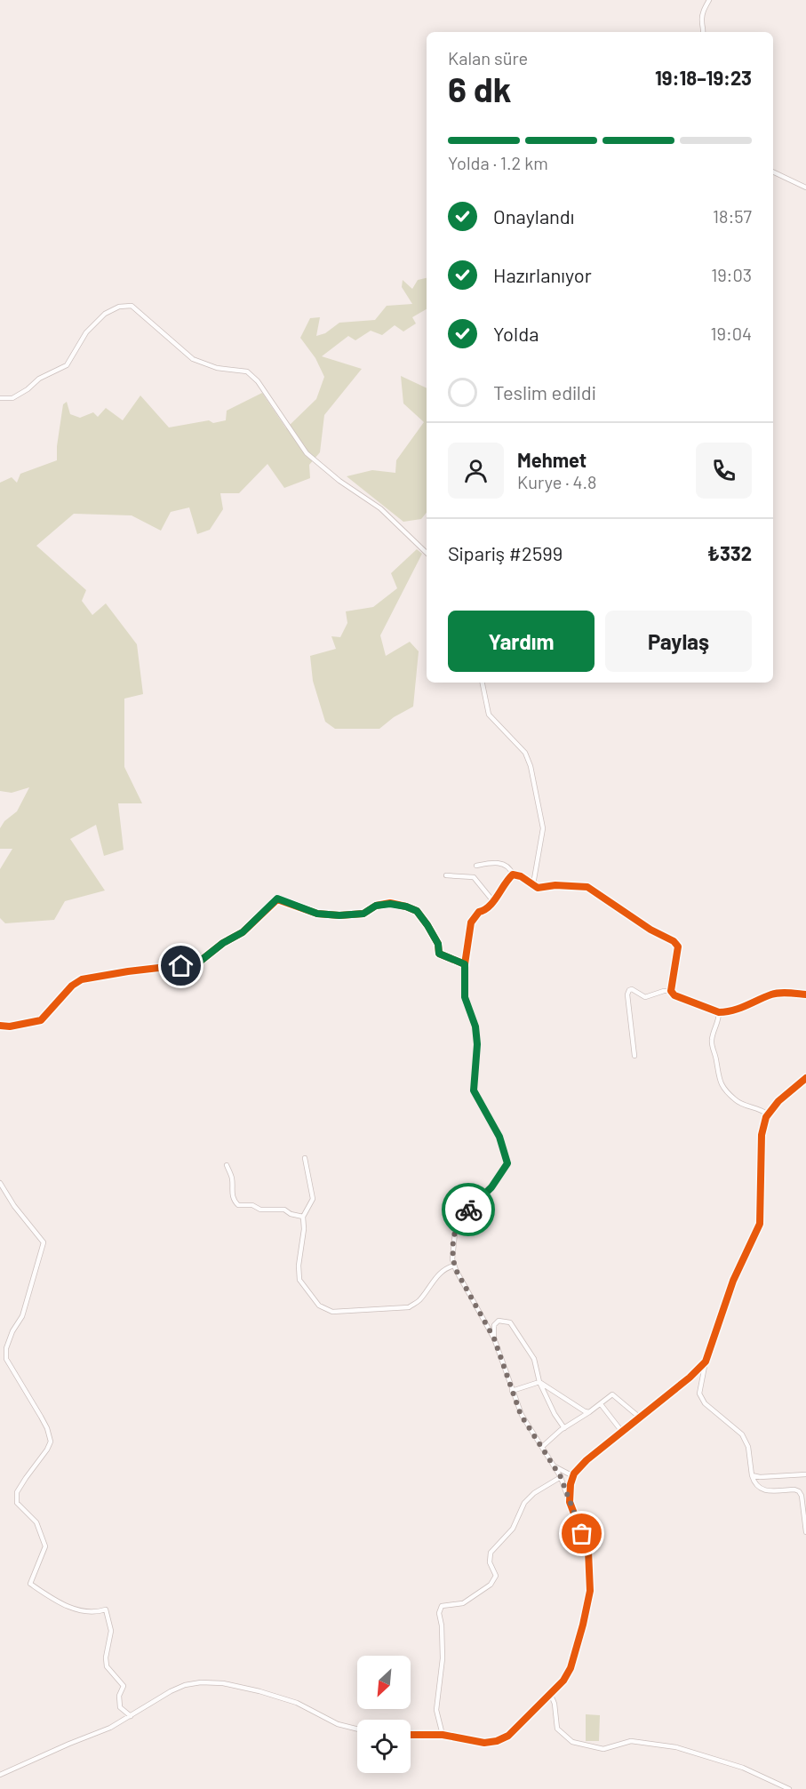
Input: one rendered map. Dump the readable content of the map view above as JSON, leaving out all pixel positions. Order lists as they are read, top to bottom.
{
  "north": "bottom left",
  "page": {
    "heading": ["6 dk", "Kalan süre", "19:18–19:23"],
    "panel": [
      "Mehmet",
      "Kurye · 4.8",
      "Sipariş #2599",
      "₺332"
    ],
    "bar": "Yolda · 1.2 km",
    "list": [
      ["Onaylandı", "18:57"],
      ["Hazırlanıyor", "19:03"],
      ["Yolda", "19:04"],
      "Teslim edildi"
    ],
    "buttons": ["Yardım", "Paylaş"]
  }
}
